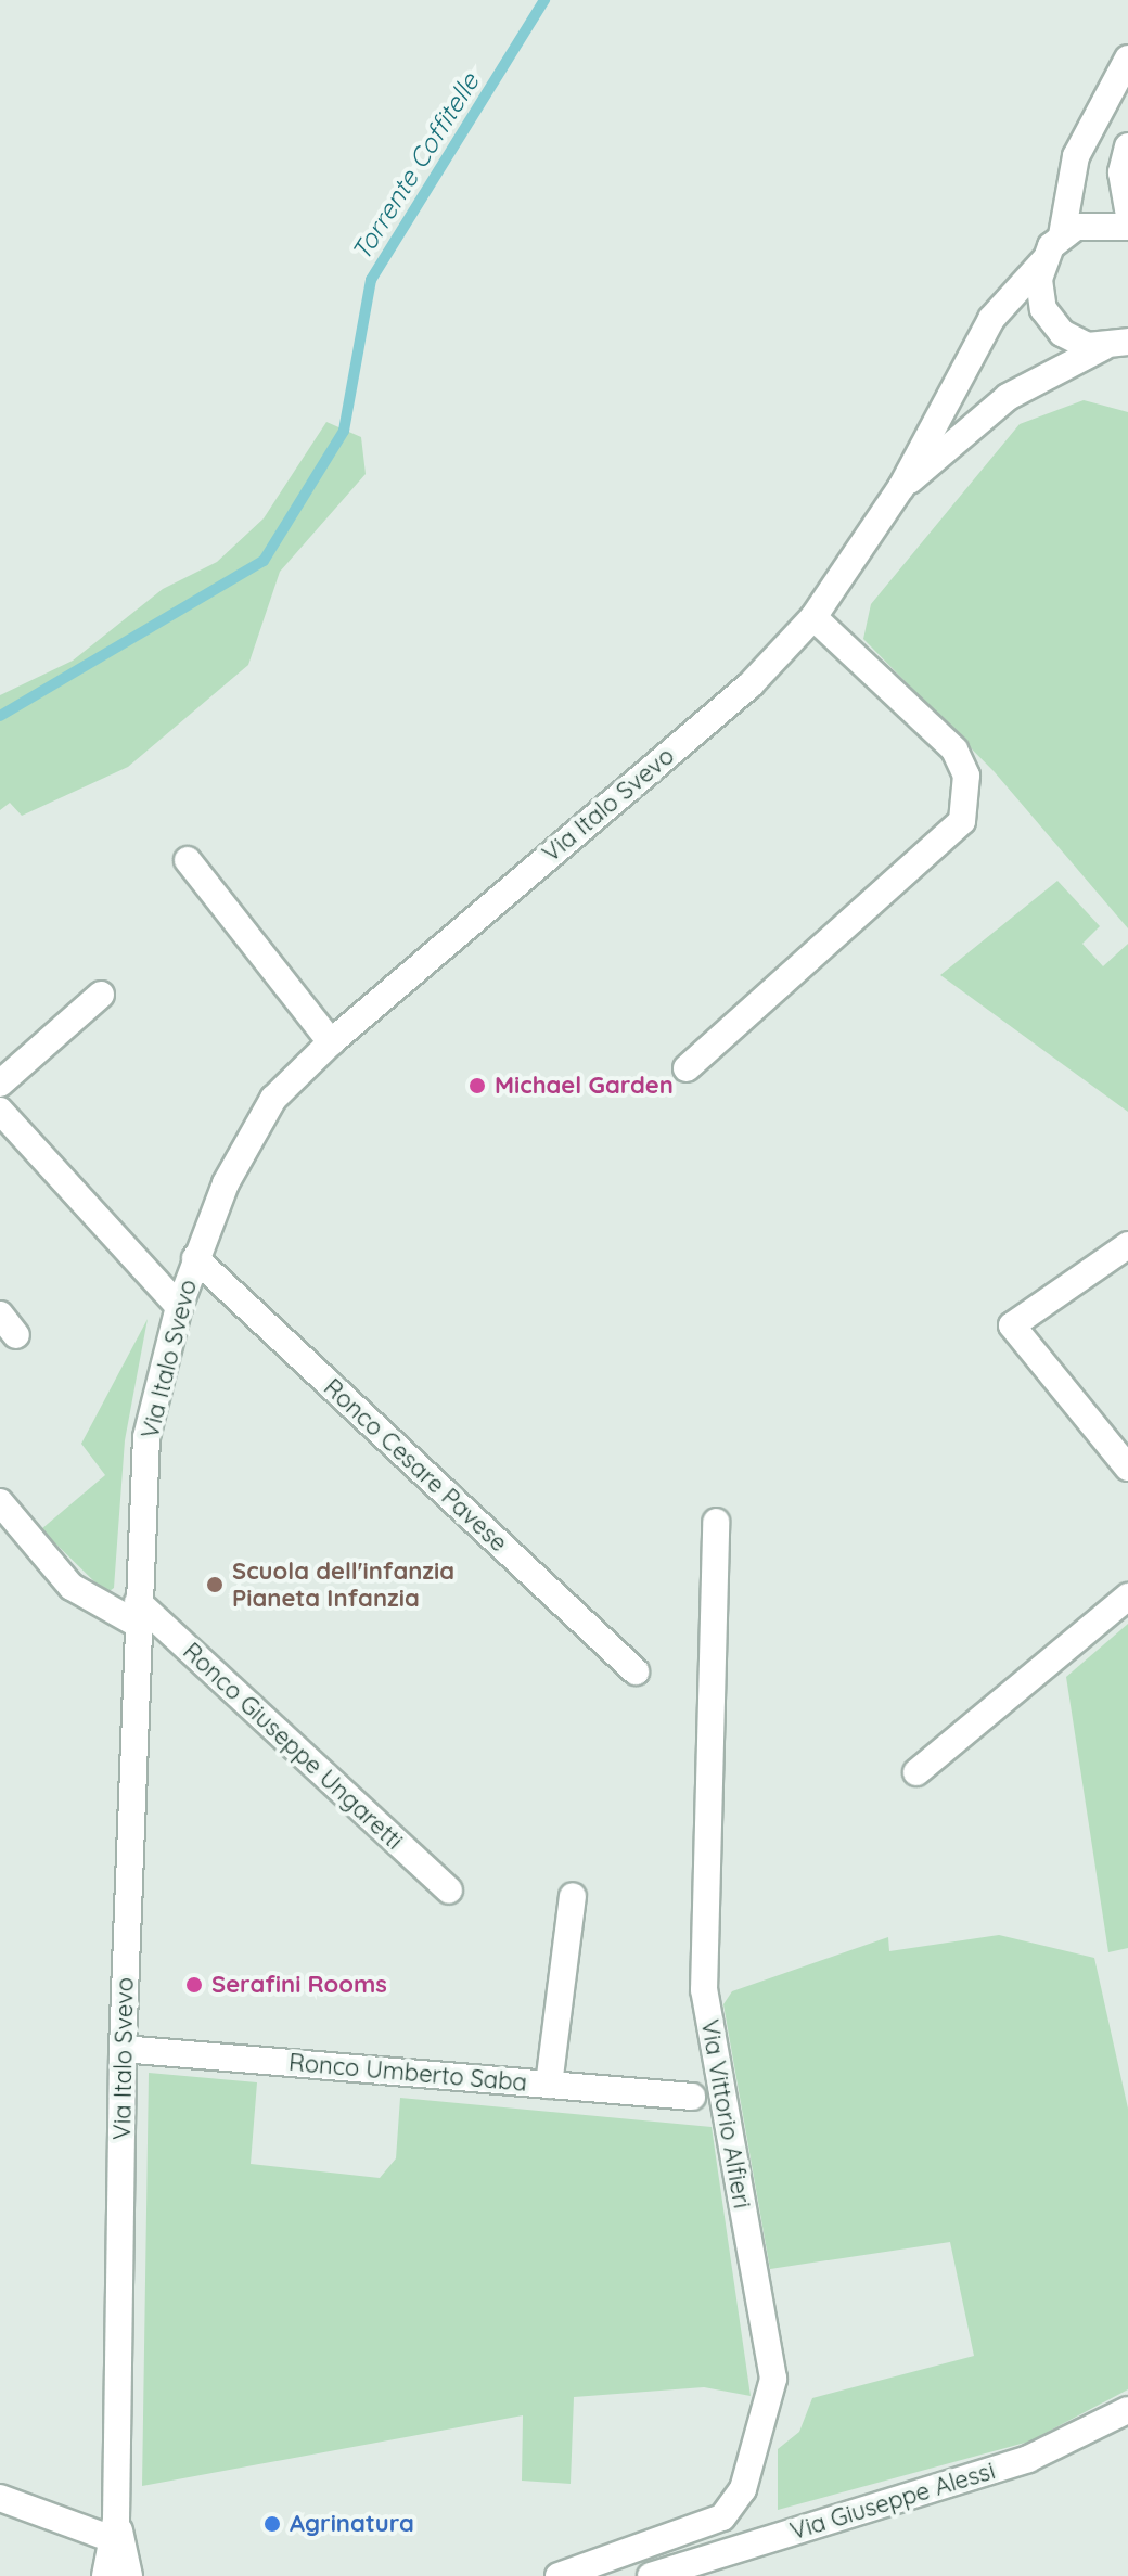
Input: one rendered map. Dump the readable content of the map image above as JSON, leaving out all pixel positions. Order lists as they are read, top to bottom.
{
  "streets": {
    "street": [
      "Via Italo Svevo",
      "Ronco Cesare Pavese",
      "Ronco Giuseppe Ungaretti",
      "Ronco Umberto Saba",
      "Via Vittorio Alfieri",
      "Via Giuseppe Alessi"
    ]
  },
  "crossings": [
    ["Via Italo Svevo", "Ronco Cesare Pavese"],
    ["Via Italo Svevo", "Ronco Giuseppe Ungaretti"],
    ["Via Italo Svevo", "Ronco Umberto Saba"]
  ],
  "water": ["Torrente Coffitelle"],
  "places": [
    "Michael Garden",
    "Scuola dell'infanzia Pianeta Infanzia",
    "Serafini Rooms",
    "Agrinatura"
  ]
}
